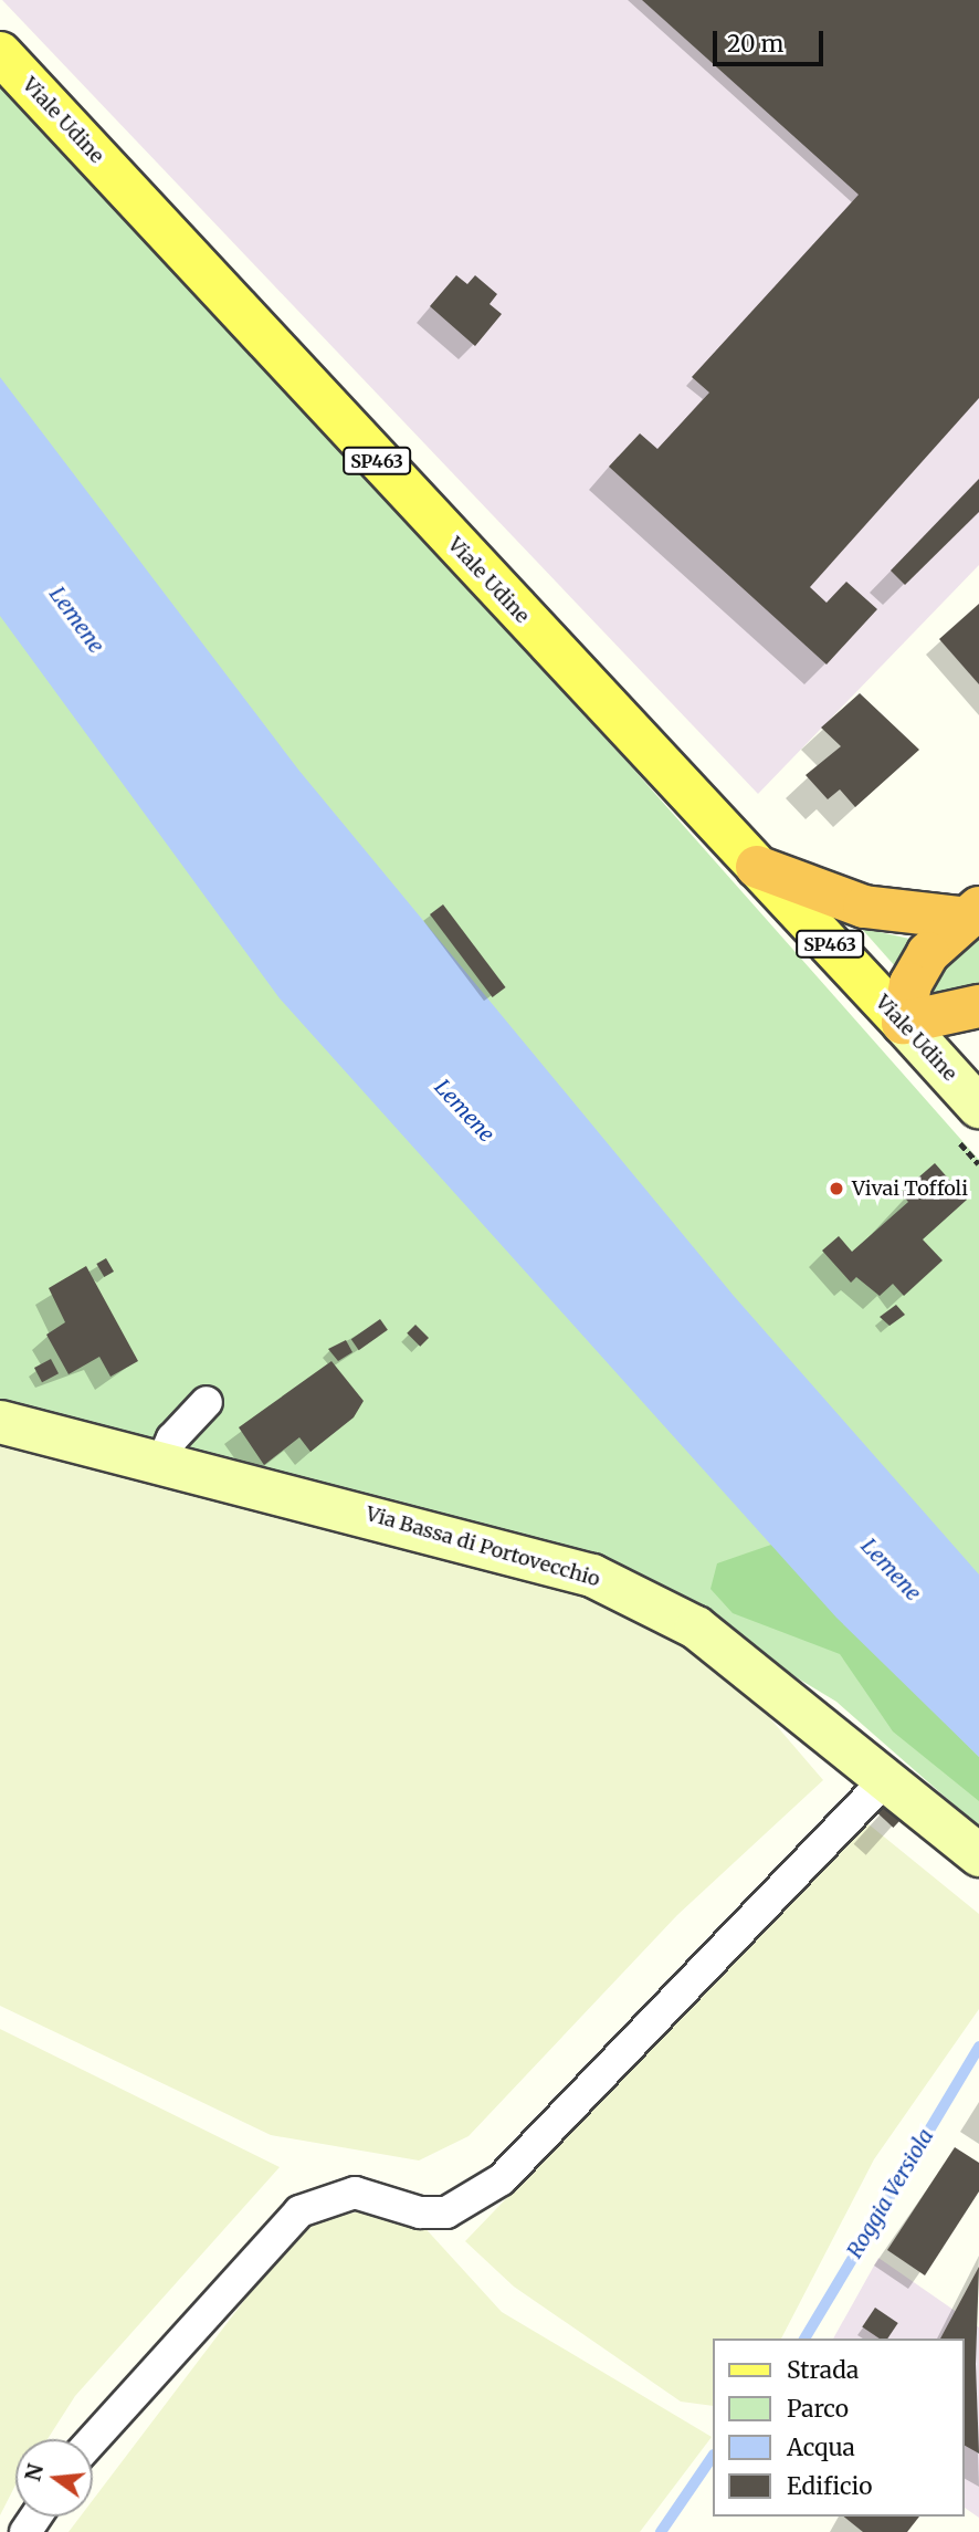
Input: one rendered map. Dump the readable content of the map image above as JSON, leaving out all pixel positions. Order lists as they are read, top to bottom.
{
  "streets": {
    "main road": ["Viale Udine", "SP463"],
    "street": ["Via Bassa di Portovecchio"]
  },
  "water": ["Lemene", "Roggia Versiola"],
  "places": ["Vivai Toffoli"],
  "legend": [
    "Strada",
    "Parco",
    "Acqua",
    "Edificio"
  ],
  "scale_bar": "20 m",
  "north": "left"
}
